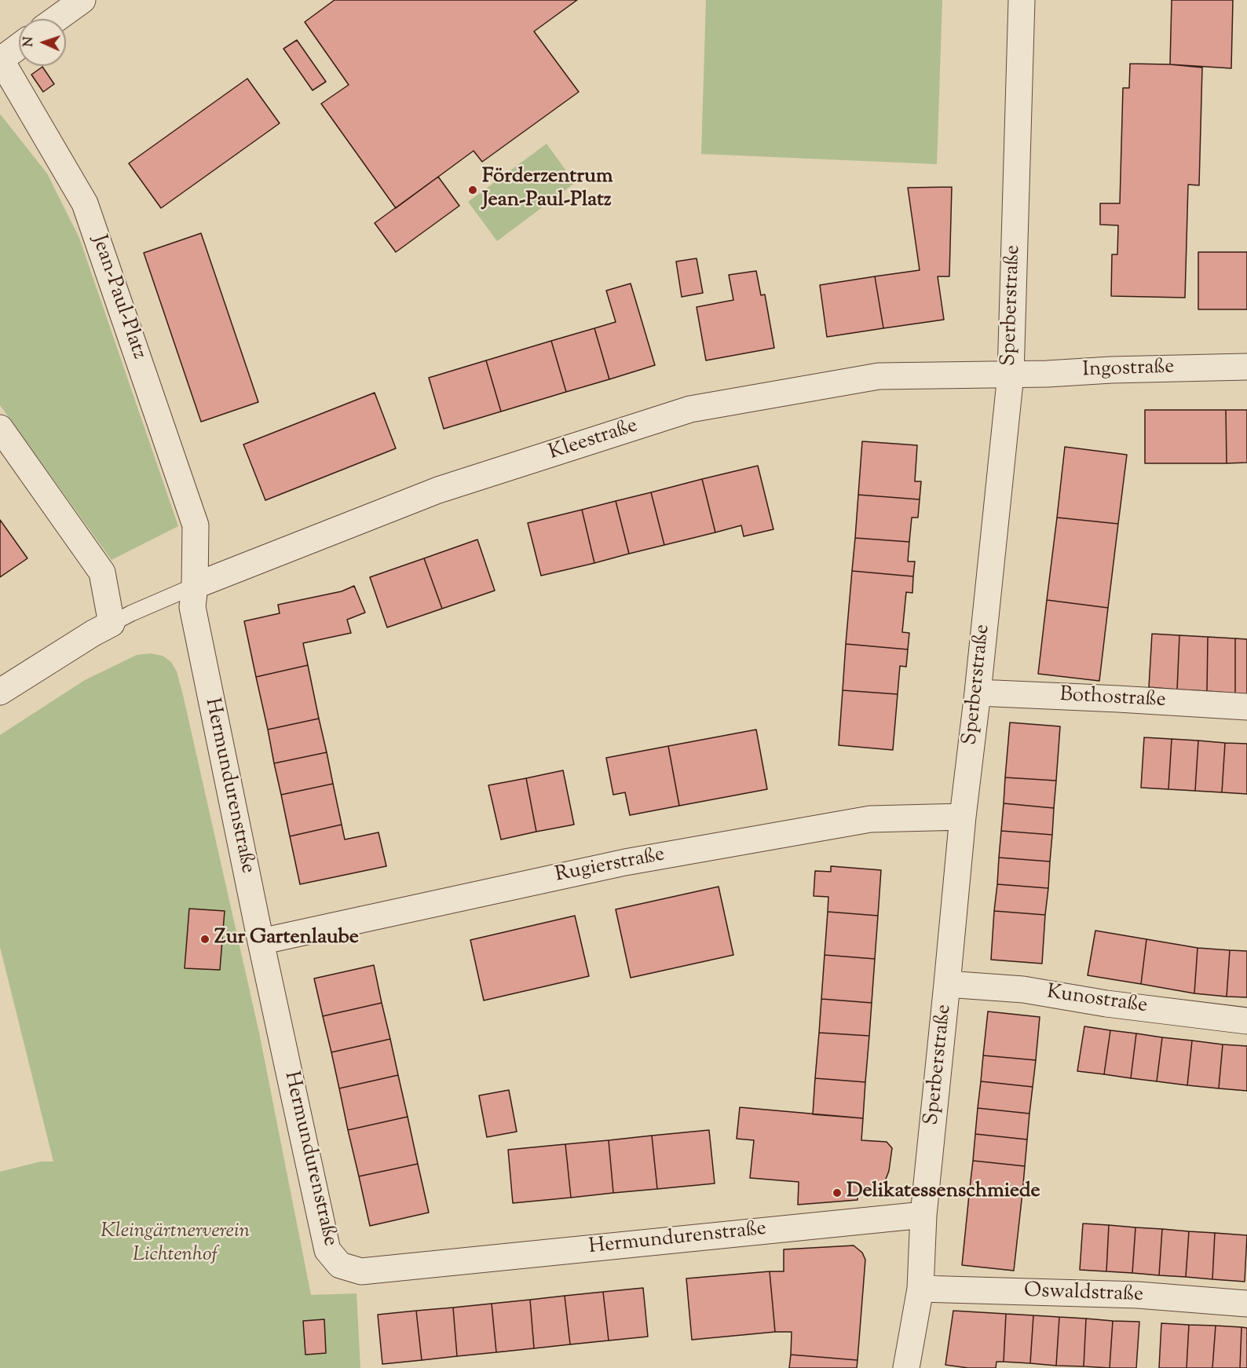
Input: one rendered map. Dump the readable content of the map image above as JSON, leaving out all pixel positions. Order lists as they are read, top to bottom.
{
  "streets": {
    "street": [
      "Jean-Paul-Platz",
      "Sperberstraße",
      "Ingostraße",
      "Kleestraße",
      "Bothostraße",
      "Hermundurenstraße",
      "Rugierstraße",
      "Kunostraße",
      "Oswaldstraße"
    ]
  },
  "crossings": [
    ["Jean-Paul-Platz", "Kleestraße"],
    ["Jean-Paul-Platz", "Hermundurenstraße"],
    ["Sperberstraße", "Ingostraße"],
    ["Sperberstraße", "Kleestraße"],
    ["Sperberstraße", "Bothostraße"],
    ["Sperberstraße", "Hermundurenstraße"],
    ["Sperberstraße", "Rugierstraße"],
    ["Sperberstraße", "Kunostraße"],
    ["Sperberstraße", "Oswaldstraße"],
    ["Ingostraße", "Kleestraße"],
    ["Kleestraße", "Hermundurenstraße"],
    ["Hermundurenstraße", "Rugierstraße"]
  ],
  "parks": ["Kleingärtnerverein Lichtenhof"],
  "places": ["Förderzentrum Jean-Paul-Platz", "Zur Gartenlaube", "Delikatessenschmiede"],
  "north": "left"
}
